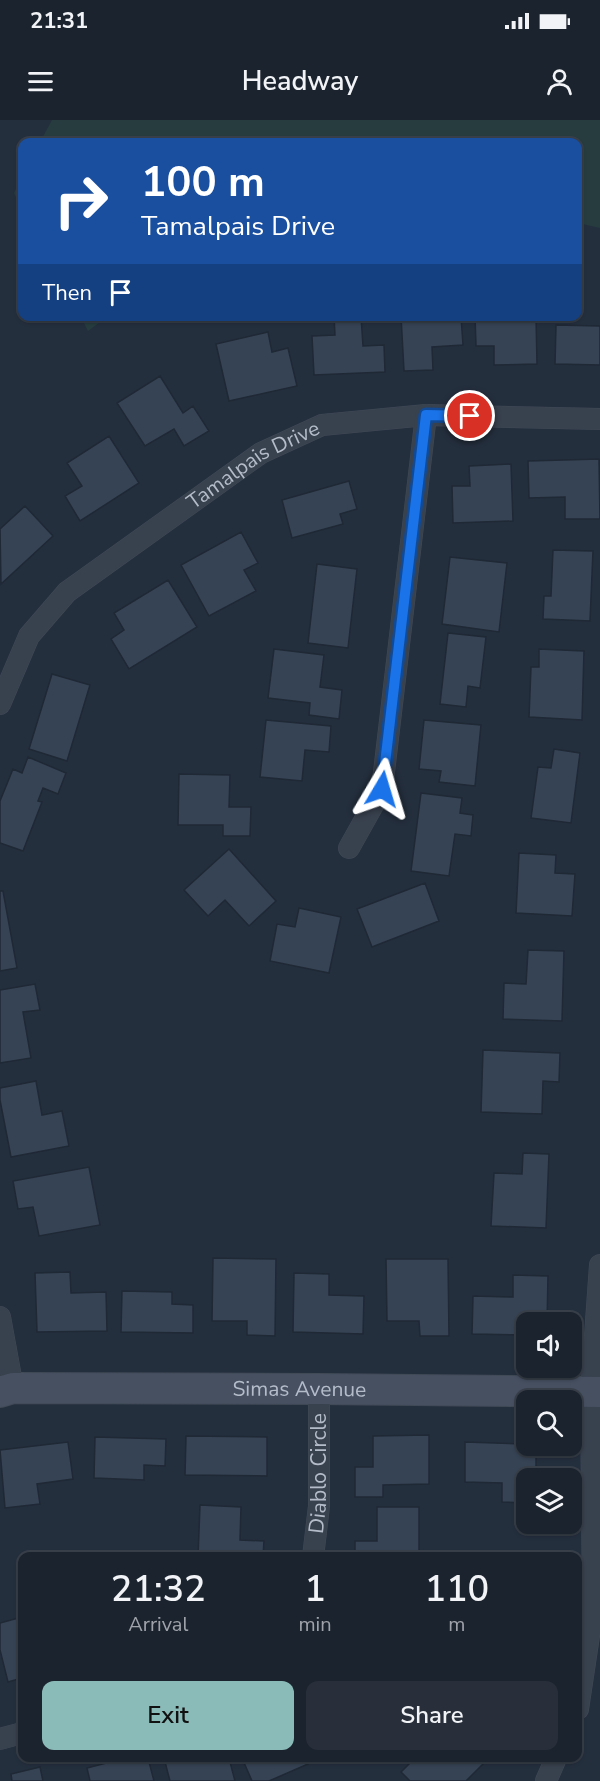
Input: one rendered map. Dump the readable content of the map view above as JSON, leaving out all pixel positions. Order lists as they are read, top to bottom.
{
  "streets": {
    "street": ["Tamalpais Drive", "Simas Avenue", "Diablo Circle"]
  },
  "crossings": [
    ["Simas Avenue", "Diablo Circle"]
  ],
  "page": {
    "status": "21:31",
    "header": "Headway",
    "turn": ["100 m", "Tamalpais Drive"],
    "then": "Then",
    "eta": [
      "21:32",
      "Arrival",
      "1",
      "min",
      "110",
      "m"
    ],
    "buttons": ["Exit", "Share"]
  }
}
